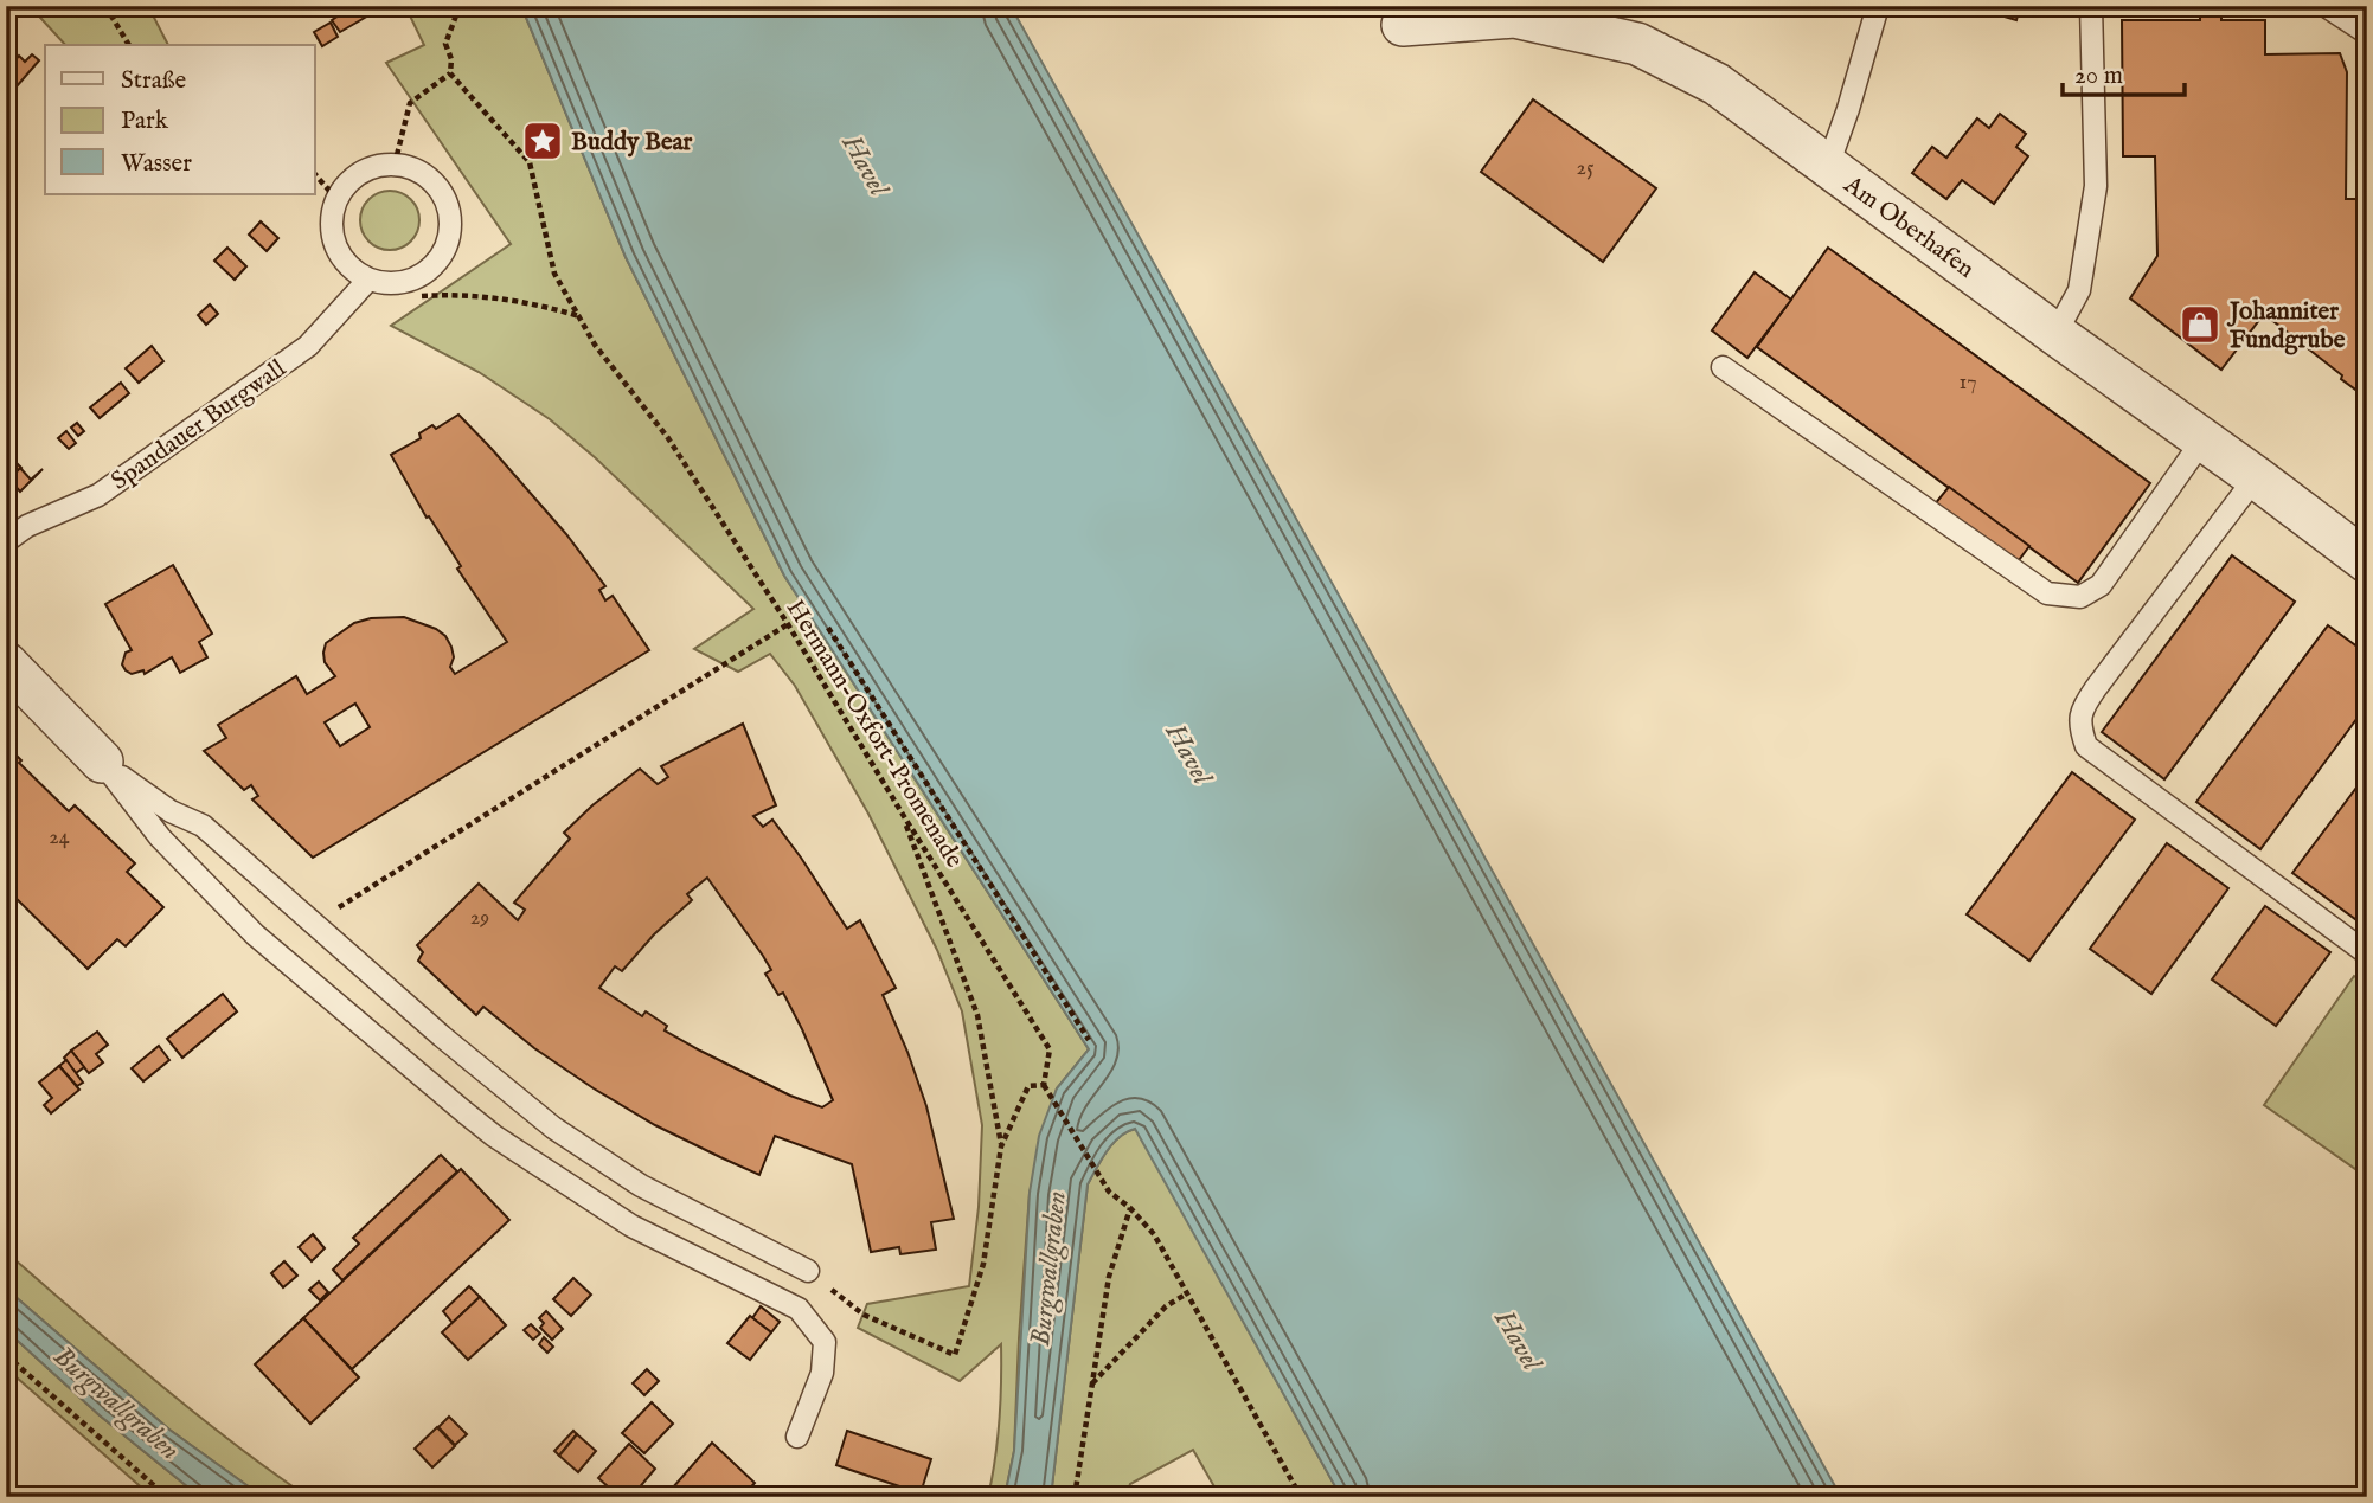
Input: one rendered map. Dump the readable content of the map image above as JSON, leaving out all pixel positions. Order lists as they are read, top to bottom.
{
  "streets": {
    "street": ["Am Oberhafen"],
    "lane": ["Spandauer Burgwall"],
    "path": ["Hermann-Oxfort-Promenade"]
  },
  "water": ["Havel", "Burgwallgraben"],
  "places": {
    "place": ["Buddy Bear"],
    "shop": ["Johanniter Fundgrube"]
  },
  "house_numbers": [
    "25",
    "17",
    "24",
    "29"
  ],
  "legend": ["Straße", "Park", "Wasser"],
  "scale_bar": "20 m"
}
